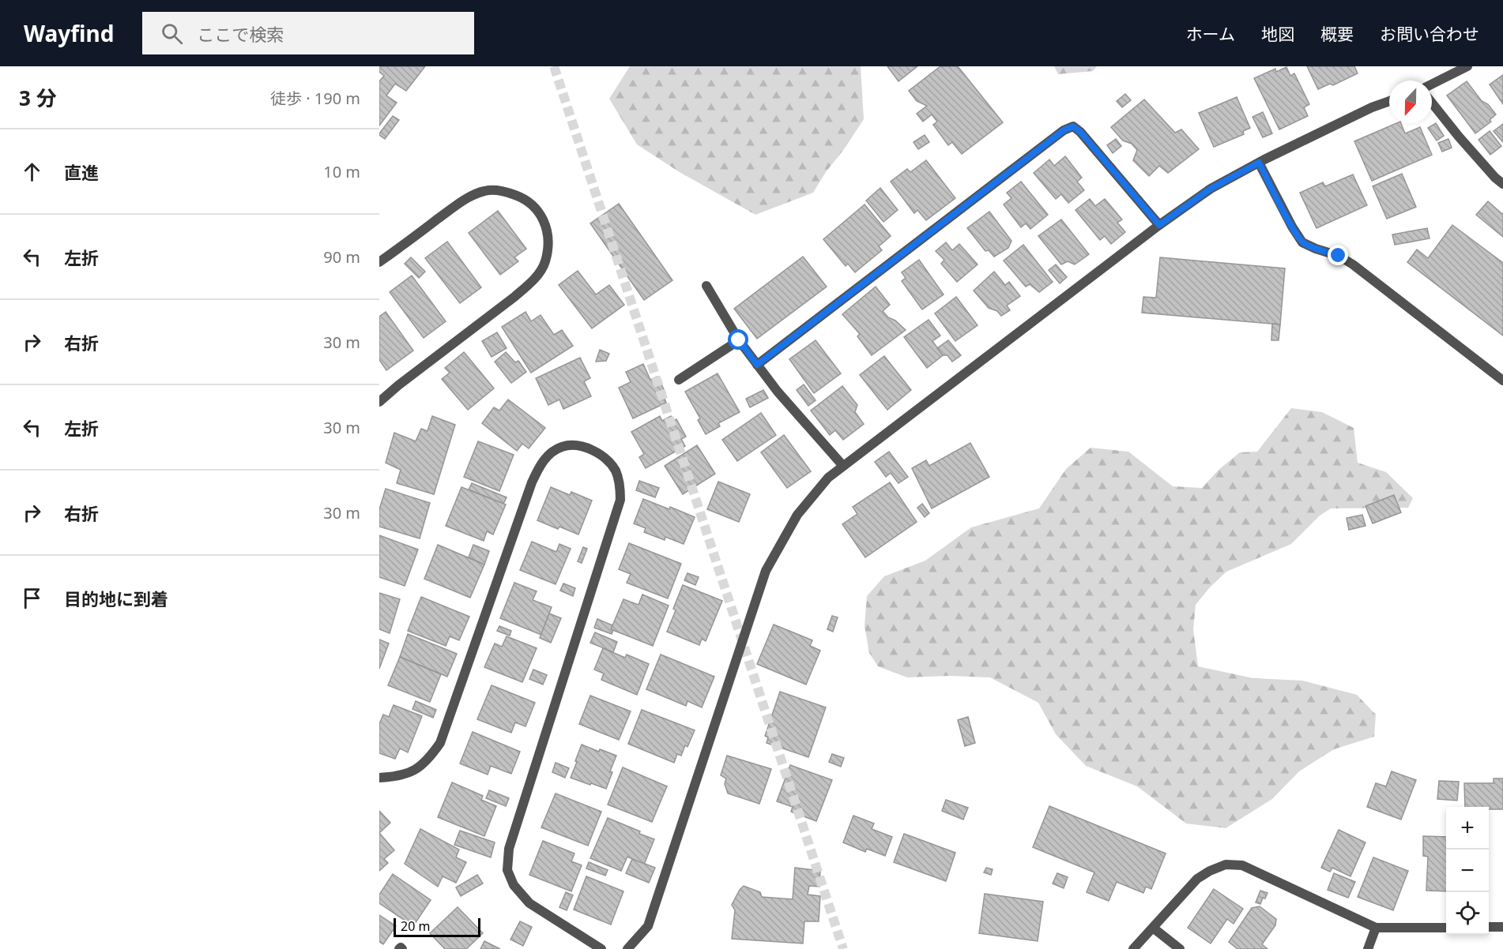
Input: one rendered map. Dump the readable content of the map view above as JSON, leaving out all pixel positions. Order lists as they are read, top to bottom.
{
  "scale_bar": "20 m",
  "north": "bottom",
  "page": {
    "header": "Wayfind",
    "search": "ここで検索",
    "nav": [
      "ホーム",
      "地図",
      "概要",
      "お問い合わせ"
    ],
    "heading": ["3 分", "徒歩 · 190 m"],
    "list": [
      ["直進", "10 m"],
      ["左折", "90 m"],
      ["右折", "30 m"],
      ["左折", "30 m"],
      ["右折", "30 m"],
      "目的地に到着"
    ],
    "map_buttons": ["+", "−"],
    "scale": "20 m"
  }
}
